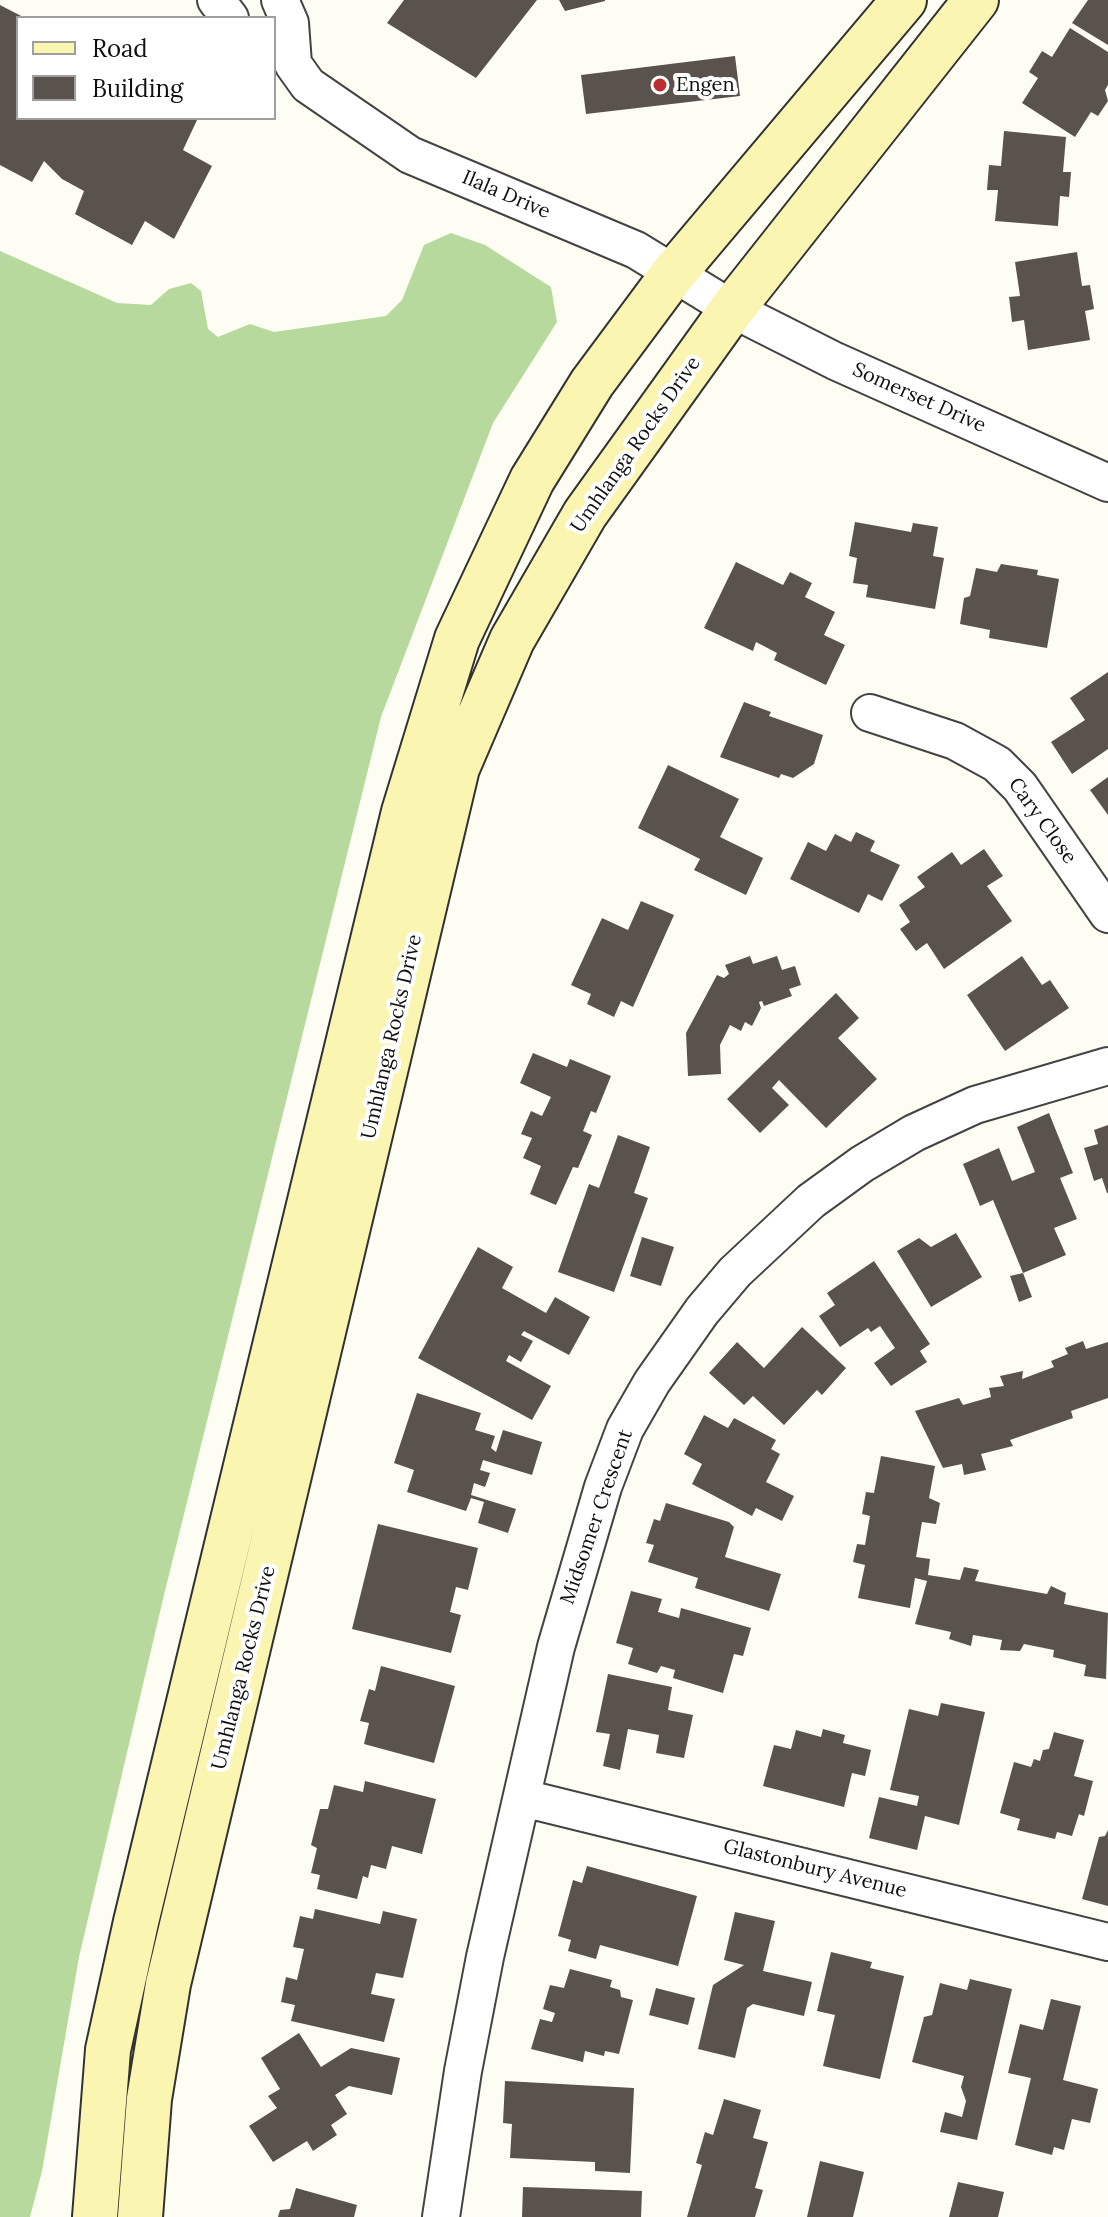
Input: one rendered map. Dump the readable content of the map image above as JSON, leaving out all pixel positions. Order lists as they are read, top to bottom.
{
  "streets": {
    "main road": ["Umhlanga Rocks Drive"],
    "street": [
      "Ilala Drive",
      "Somerset Drive",
      "Cary Close",
      "Midsomer Crescent",
      "Glastonbury Avenue"
    ]
  },
  "crossings": [
    ["Ilala Drive", "Somerset Drive"],
    ["Ilala Drive", "Umhlanga Rocks Drive"],
    ["Somerset Drive", "Umhlanga Rocks Drive"],
    ["Midsomer Crescent", "Glastonbury Avenue"]
  ],
  "places": ["Engen"],
  "legend": ["Road", "Building"]
}
